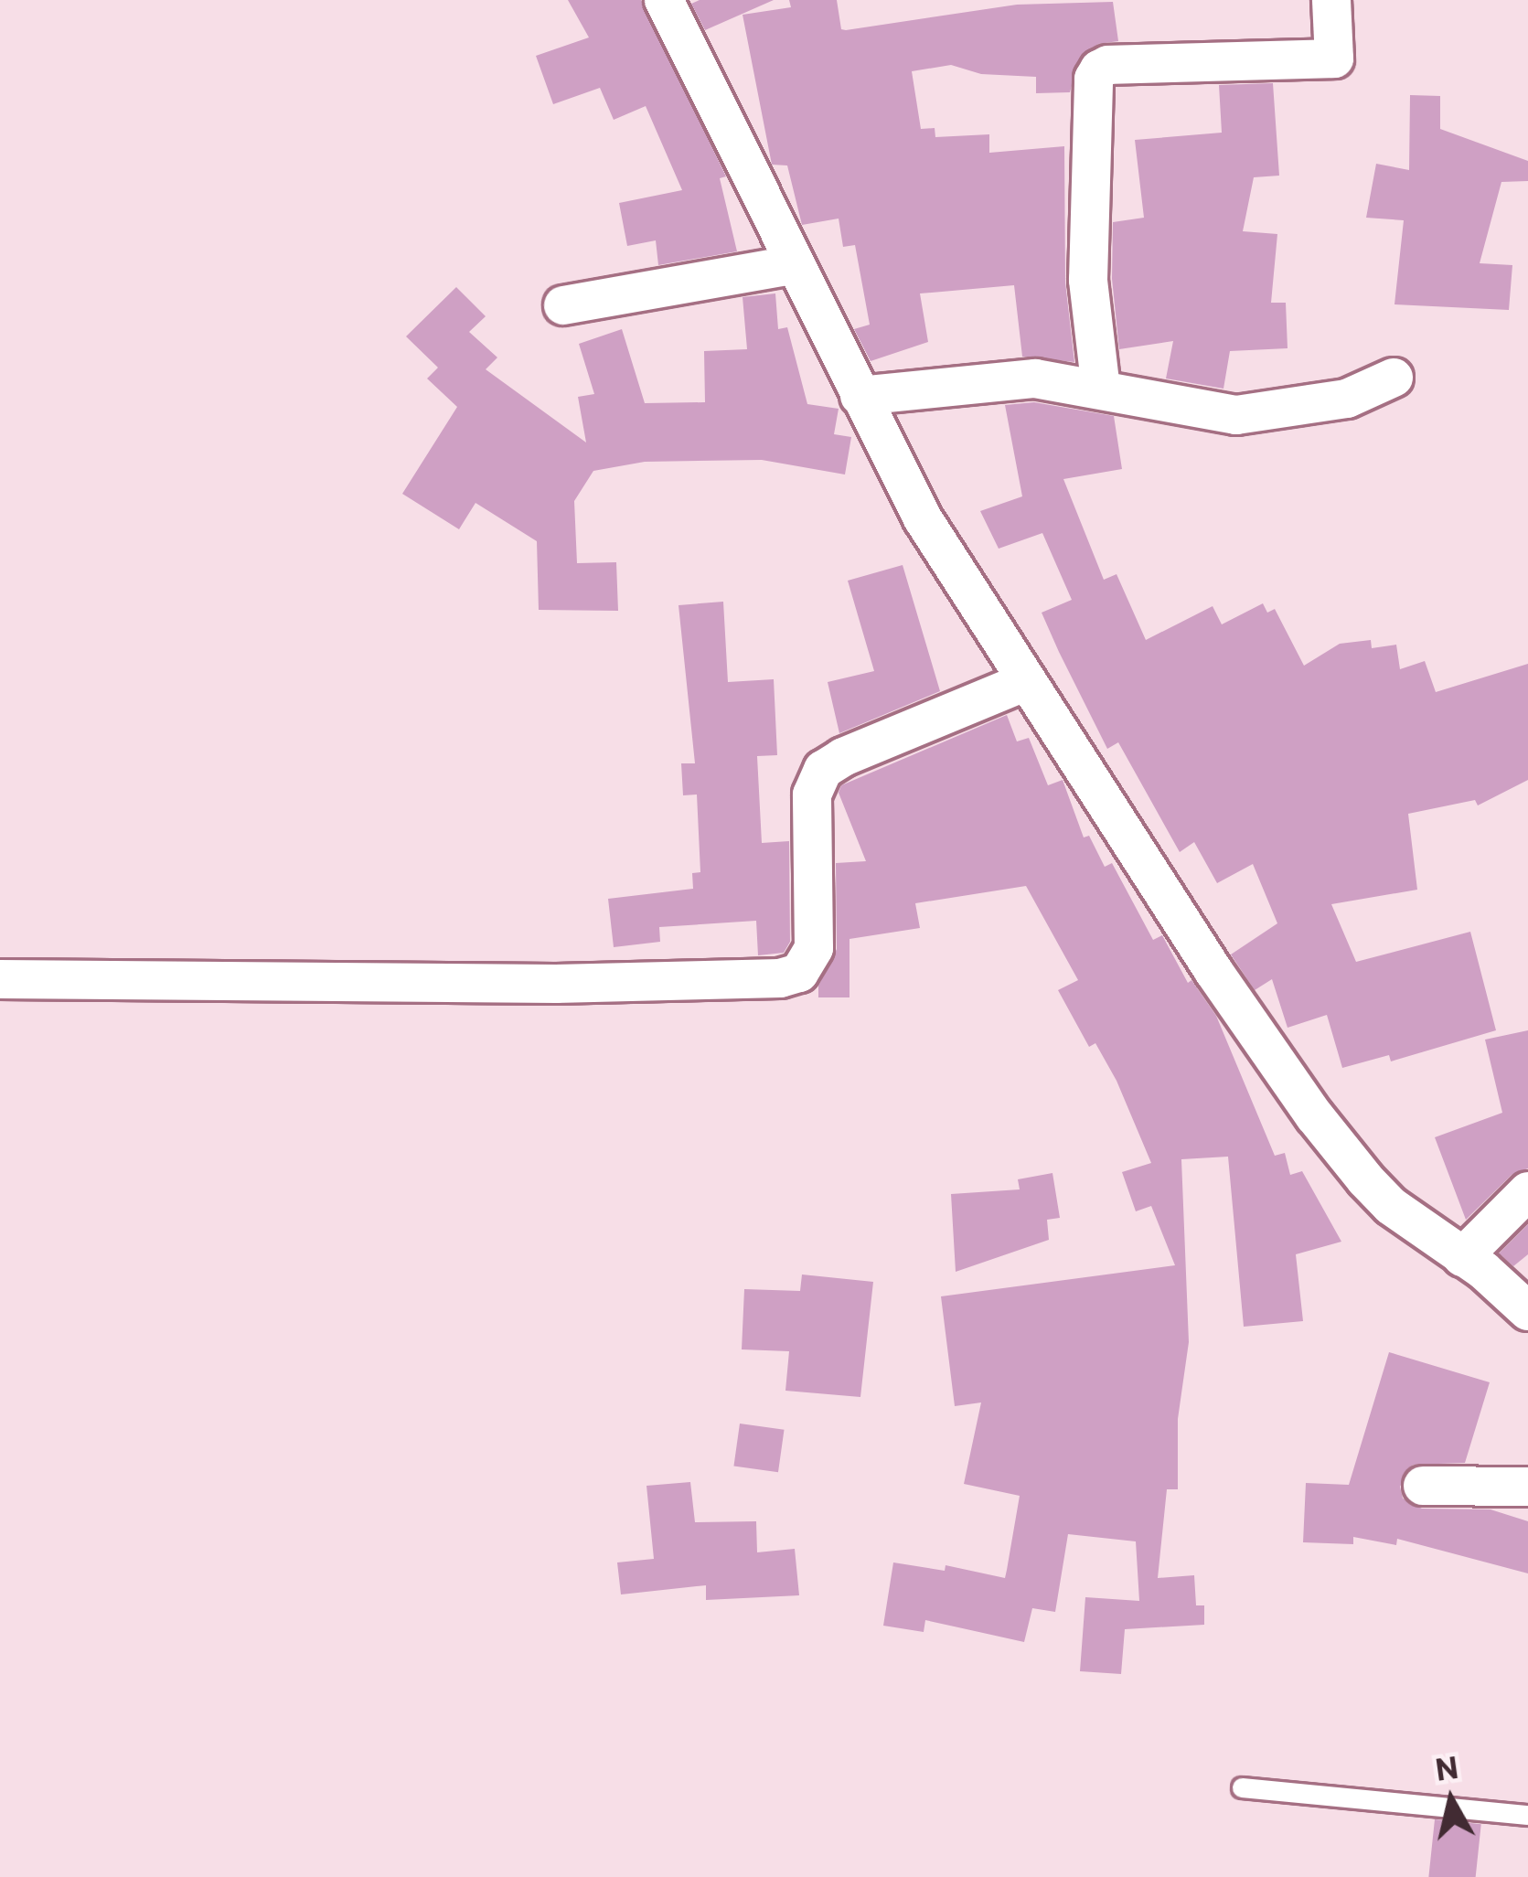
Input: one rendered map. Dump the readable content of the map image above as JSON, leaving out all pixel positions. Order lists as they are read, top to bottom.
{
  "north": "top"
}
